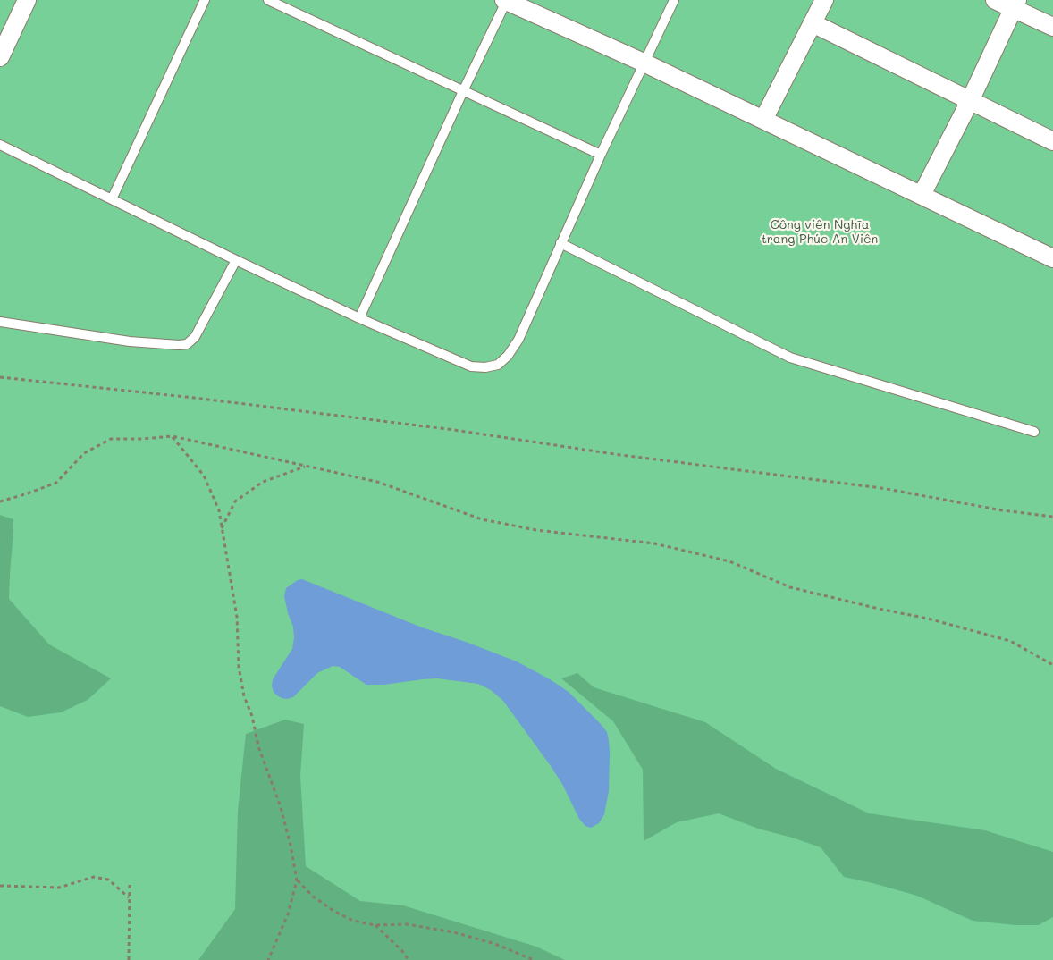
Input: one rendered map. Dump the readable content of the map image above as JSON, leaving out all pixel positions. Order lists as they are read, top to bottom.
{
  "parks": ["Công viên Nghĩa trang Phúc An Viên"]
}
